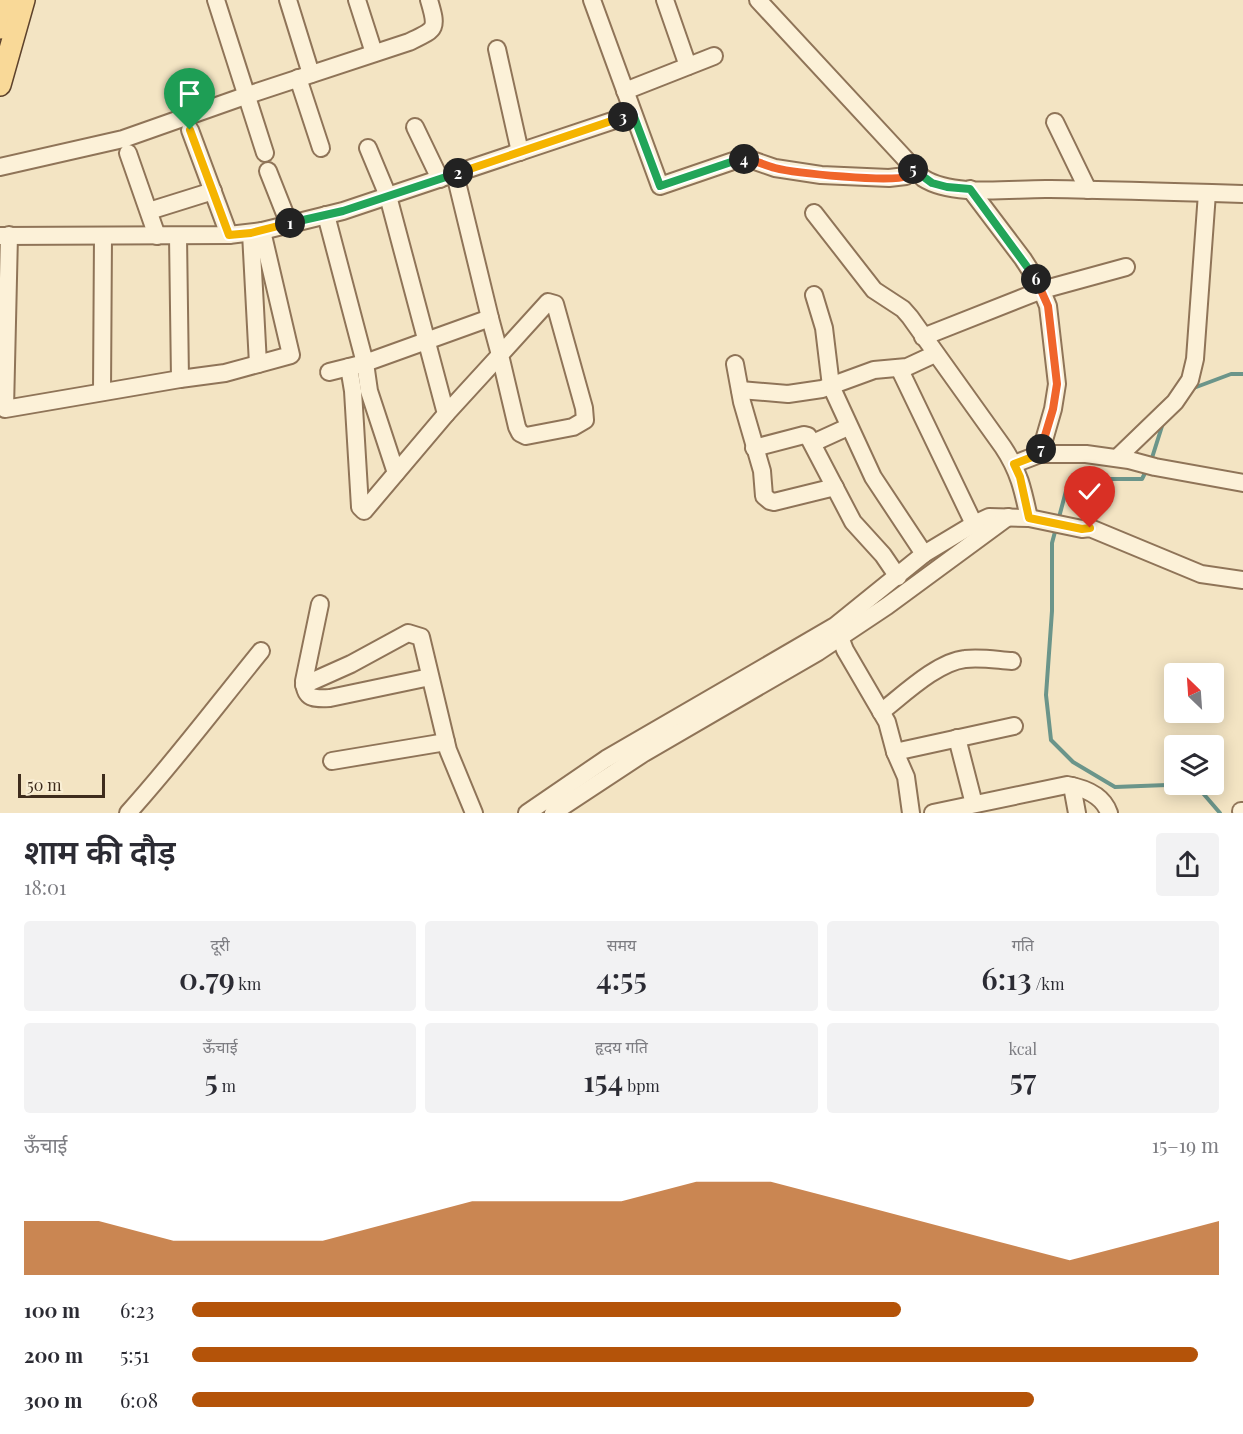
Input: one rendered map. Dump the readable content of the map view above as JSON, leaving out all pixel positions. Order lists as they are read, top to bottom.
{
  "scale_bar": "50 m",
  "north": "top left",
  "page": {
    "pins": [
      "3",
      "4",
      "5",
      "2",
      "1",
      "6",
      "7"
    ],
    "scale": "50 m",
    "heading": ["शाम की दौड़", "18:01"],
    "stats": [
      ["दूरी", "0.79 km"],
      ["समय", "4:55"],
      ["गति", "6:13 /km"],
      ["ऊँचाई", "5 m"],
      ["हृदय गति", "154 bpm"],
      ["kcal", "57"]
    ],
    "chart": ["ऊँचाई", "15–19 m"],
    "list": [
      {
        "name": "100 m",
        "note": "6:23"
      },
      {
        "name": "200 m",
        "note": "5:51"
      },
      {
        "name": "300 m",
        "note": "6:08"
      }
    ]
  }
}
